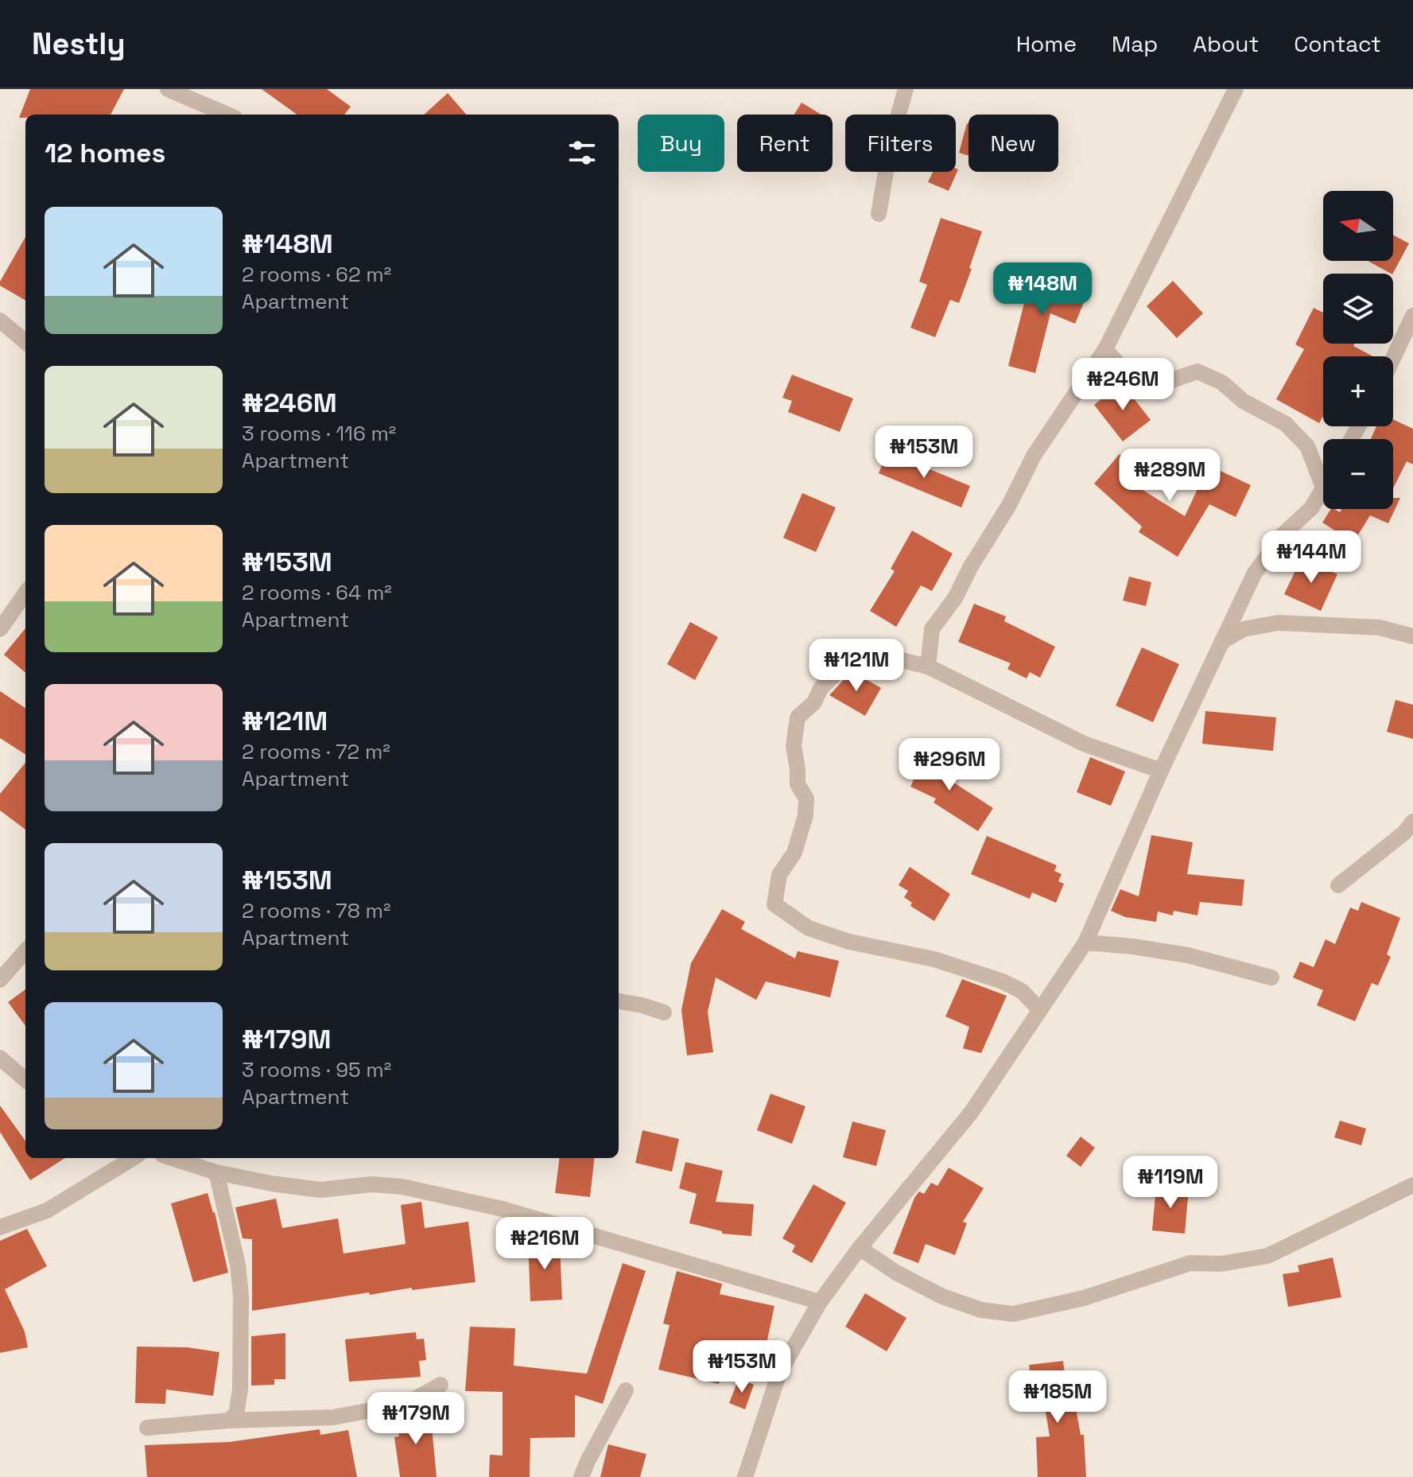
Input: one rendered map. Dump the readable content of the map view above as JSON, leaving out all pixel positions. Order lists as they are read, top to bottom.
{
  "north": "left",
  "page": {
    "header": "Nestly",
    "nav": [
      "Home",
      "Map",
      "About",
      "Contact"
    ],
    "chip": [
      "Buy",
      "Rent",
      "Filters",
      "New"
    ],
    "heading": "12 homes",
    "map_buttons": ["+", "−"],
    "list": [
      {
        "name": "₦148M",
        "note": "2 rooms · 62 m² · Apartment"
      },
      {
        "name": "₦246M",
        "note": "3 rooms · 116 m² · Apartment"
      },
      {
        "name": "₦153M",
        "note": "2 rooms · 64 m² · Apartment"
      },
      {
        "name": "₦121M",
        "note": "2 rooms · 72 m² · Apartment"
      },
      {
        "name": "₦153M",
        "note": "2 rooms · 78 m² · Apartment"
      },
      {
        "name": "₦179M",
        "note": "3 rooms · 95 m² · Apartment"
      }
    ],
    "price": [
      "₦148M",
      "₦246M",
      "₦153M",
      "₦289M",
      "₦144M",
      "₦121M",
      "₦296M",
      "₦119M",
      "₦216M",
      "₦153M",
      "₦185M",
      "₦179M"
    ]
  }
}
